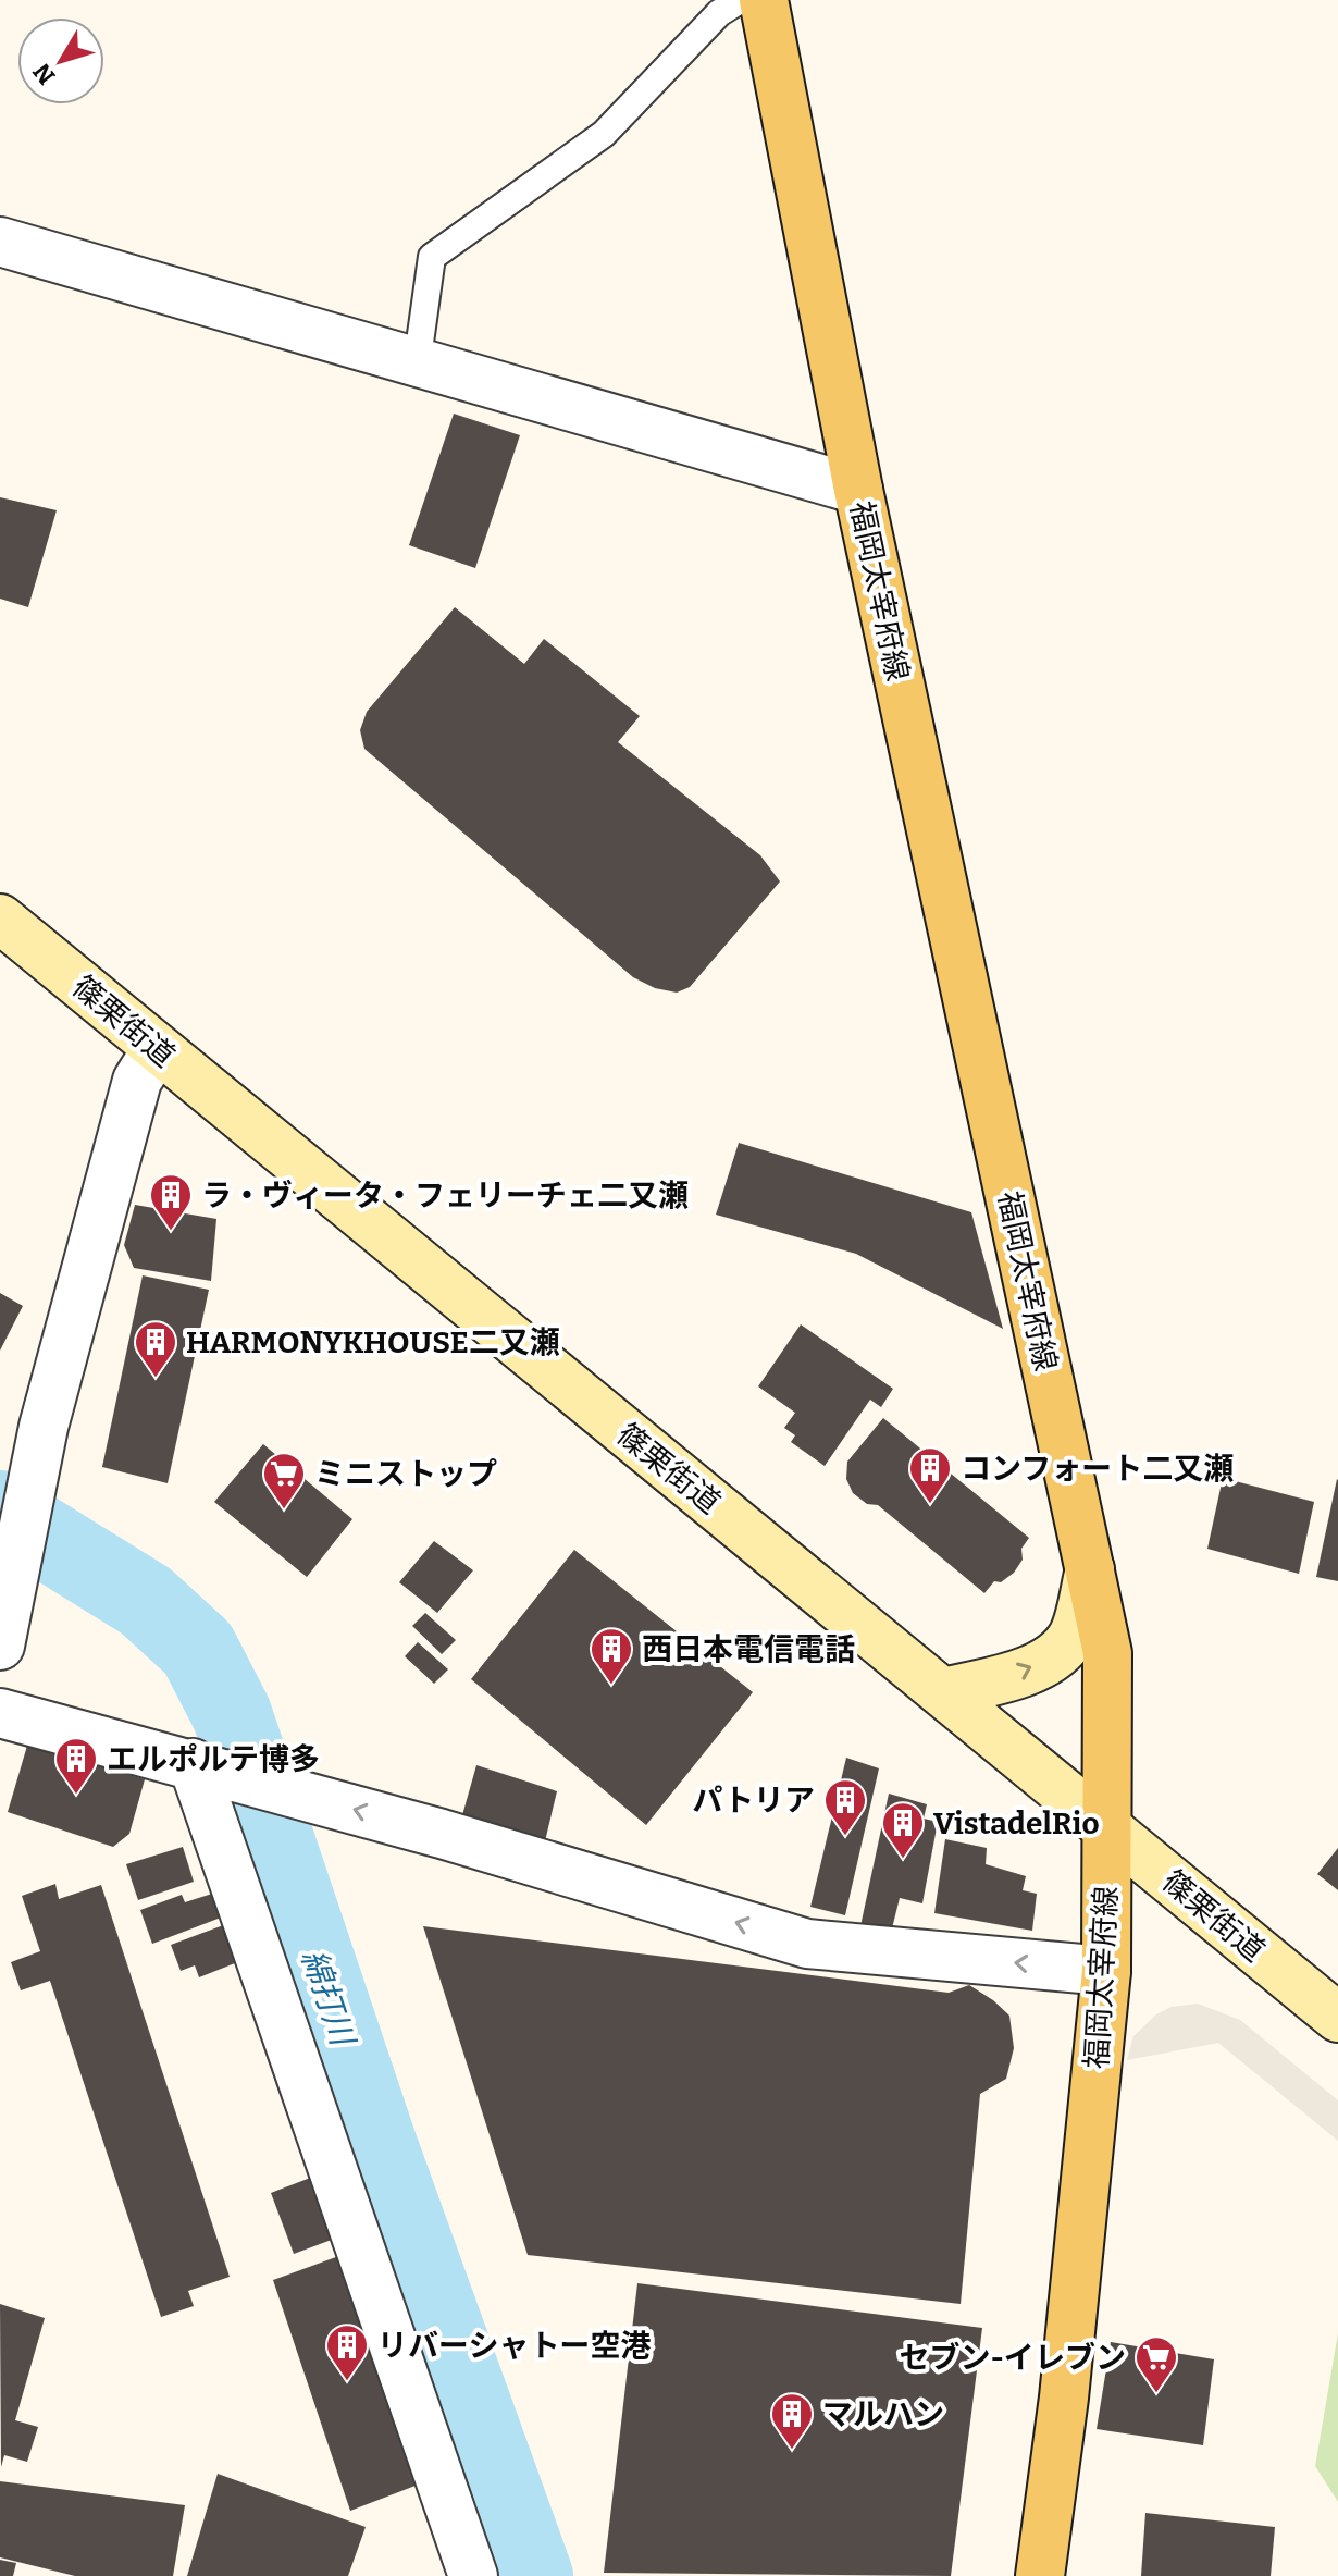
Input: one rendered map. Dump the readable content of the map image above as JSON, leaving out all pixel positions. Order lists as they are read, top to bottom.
{
  "streets": {
    "main road": ["福岡太宰府線", "篠栗街道"]
  },
  "crossings": [
    ["福岡太宰府線", "篠栗街道"]
  ],
  "water": ["綿打川"],
  "places": {
    "building": [
      "ラ・ヴィータ・フェリーチェ二又瀬",
      "HARMONYKHOUSE二又瀬",
      "コンフォート二又瀬",
      "西日本電信電話",
      "エルポルテ博多",
      "パトリア",
      "VistadelRio",
      "リバーシャトー空港",
      "マルハン"
    ],
    "supermarket": ["ミニストップ", "セブン-イレブン"]
  },
  "north": "bottom left"
}
